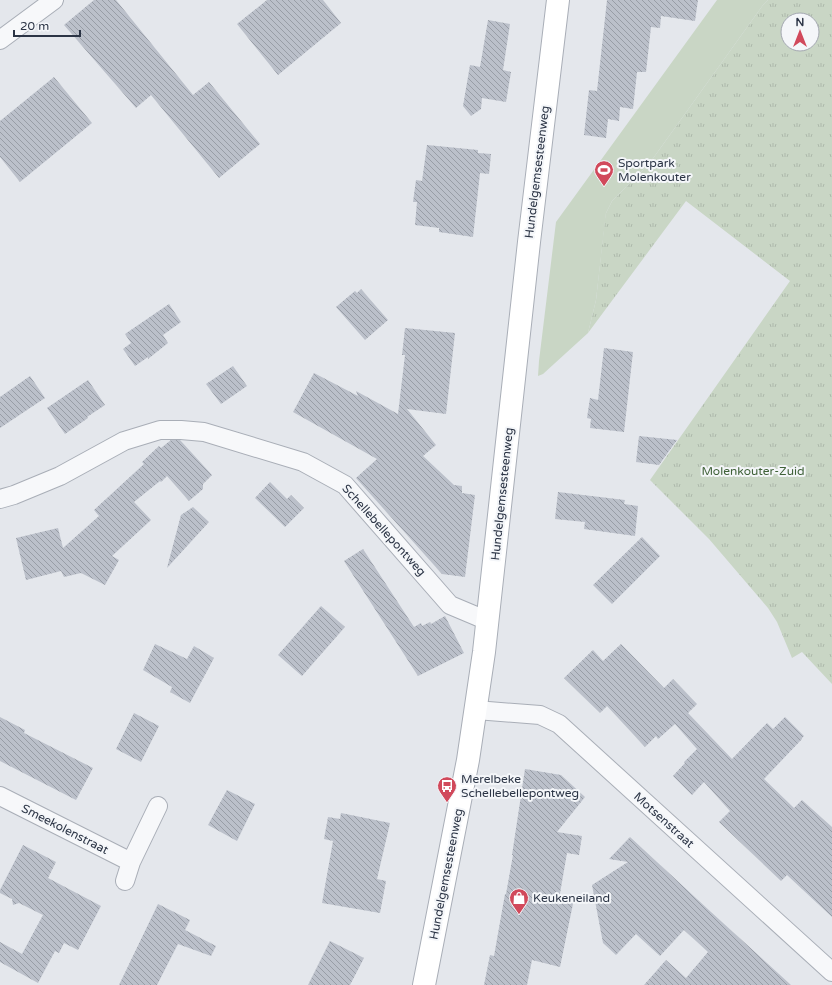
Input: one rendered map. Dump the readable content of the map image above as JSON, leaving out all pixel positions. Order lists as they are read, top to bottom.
{
  "streets": {
    "main road": ["Hundelgemsesteenweg"],
    "street": ["Schellebellepontweg", "Motsenstraat", "Smeekolenstraat"]
  },
  "crossings": [
    ["Hundelgemsesteenweg", "Schellebellepontweg"],
    ["Hundelgemsesteenweg", "Motsenstraat"]
  ],
  "parks": ["Molenkouter-Zuid"],
  "places": {
    "sports": ["Sportpark Molenkouter"],
    "bus stop": ["Merelbeke Schellebellepontweg"],
    "shop": ["Keukeneiland"]
  },
  "scale_bar": "20 m",
  "north": "top"
}
